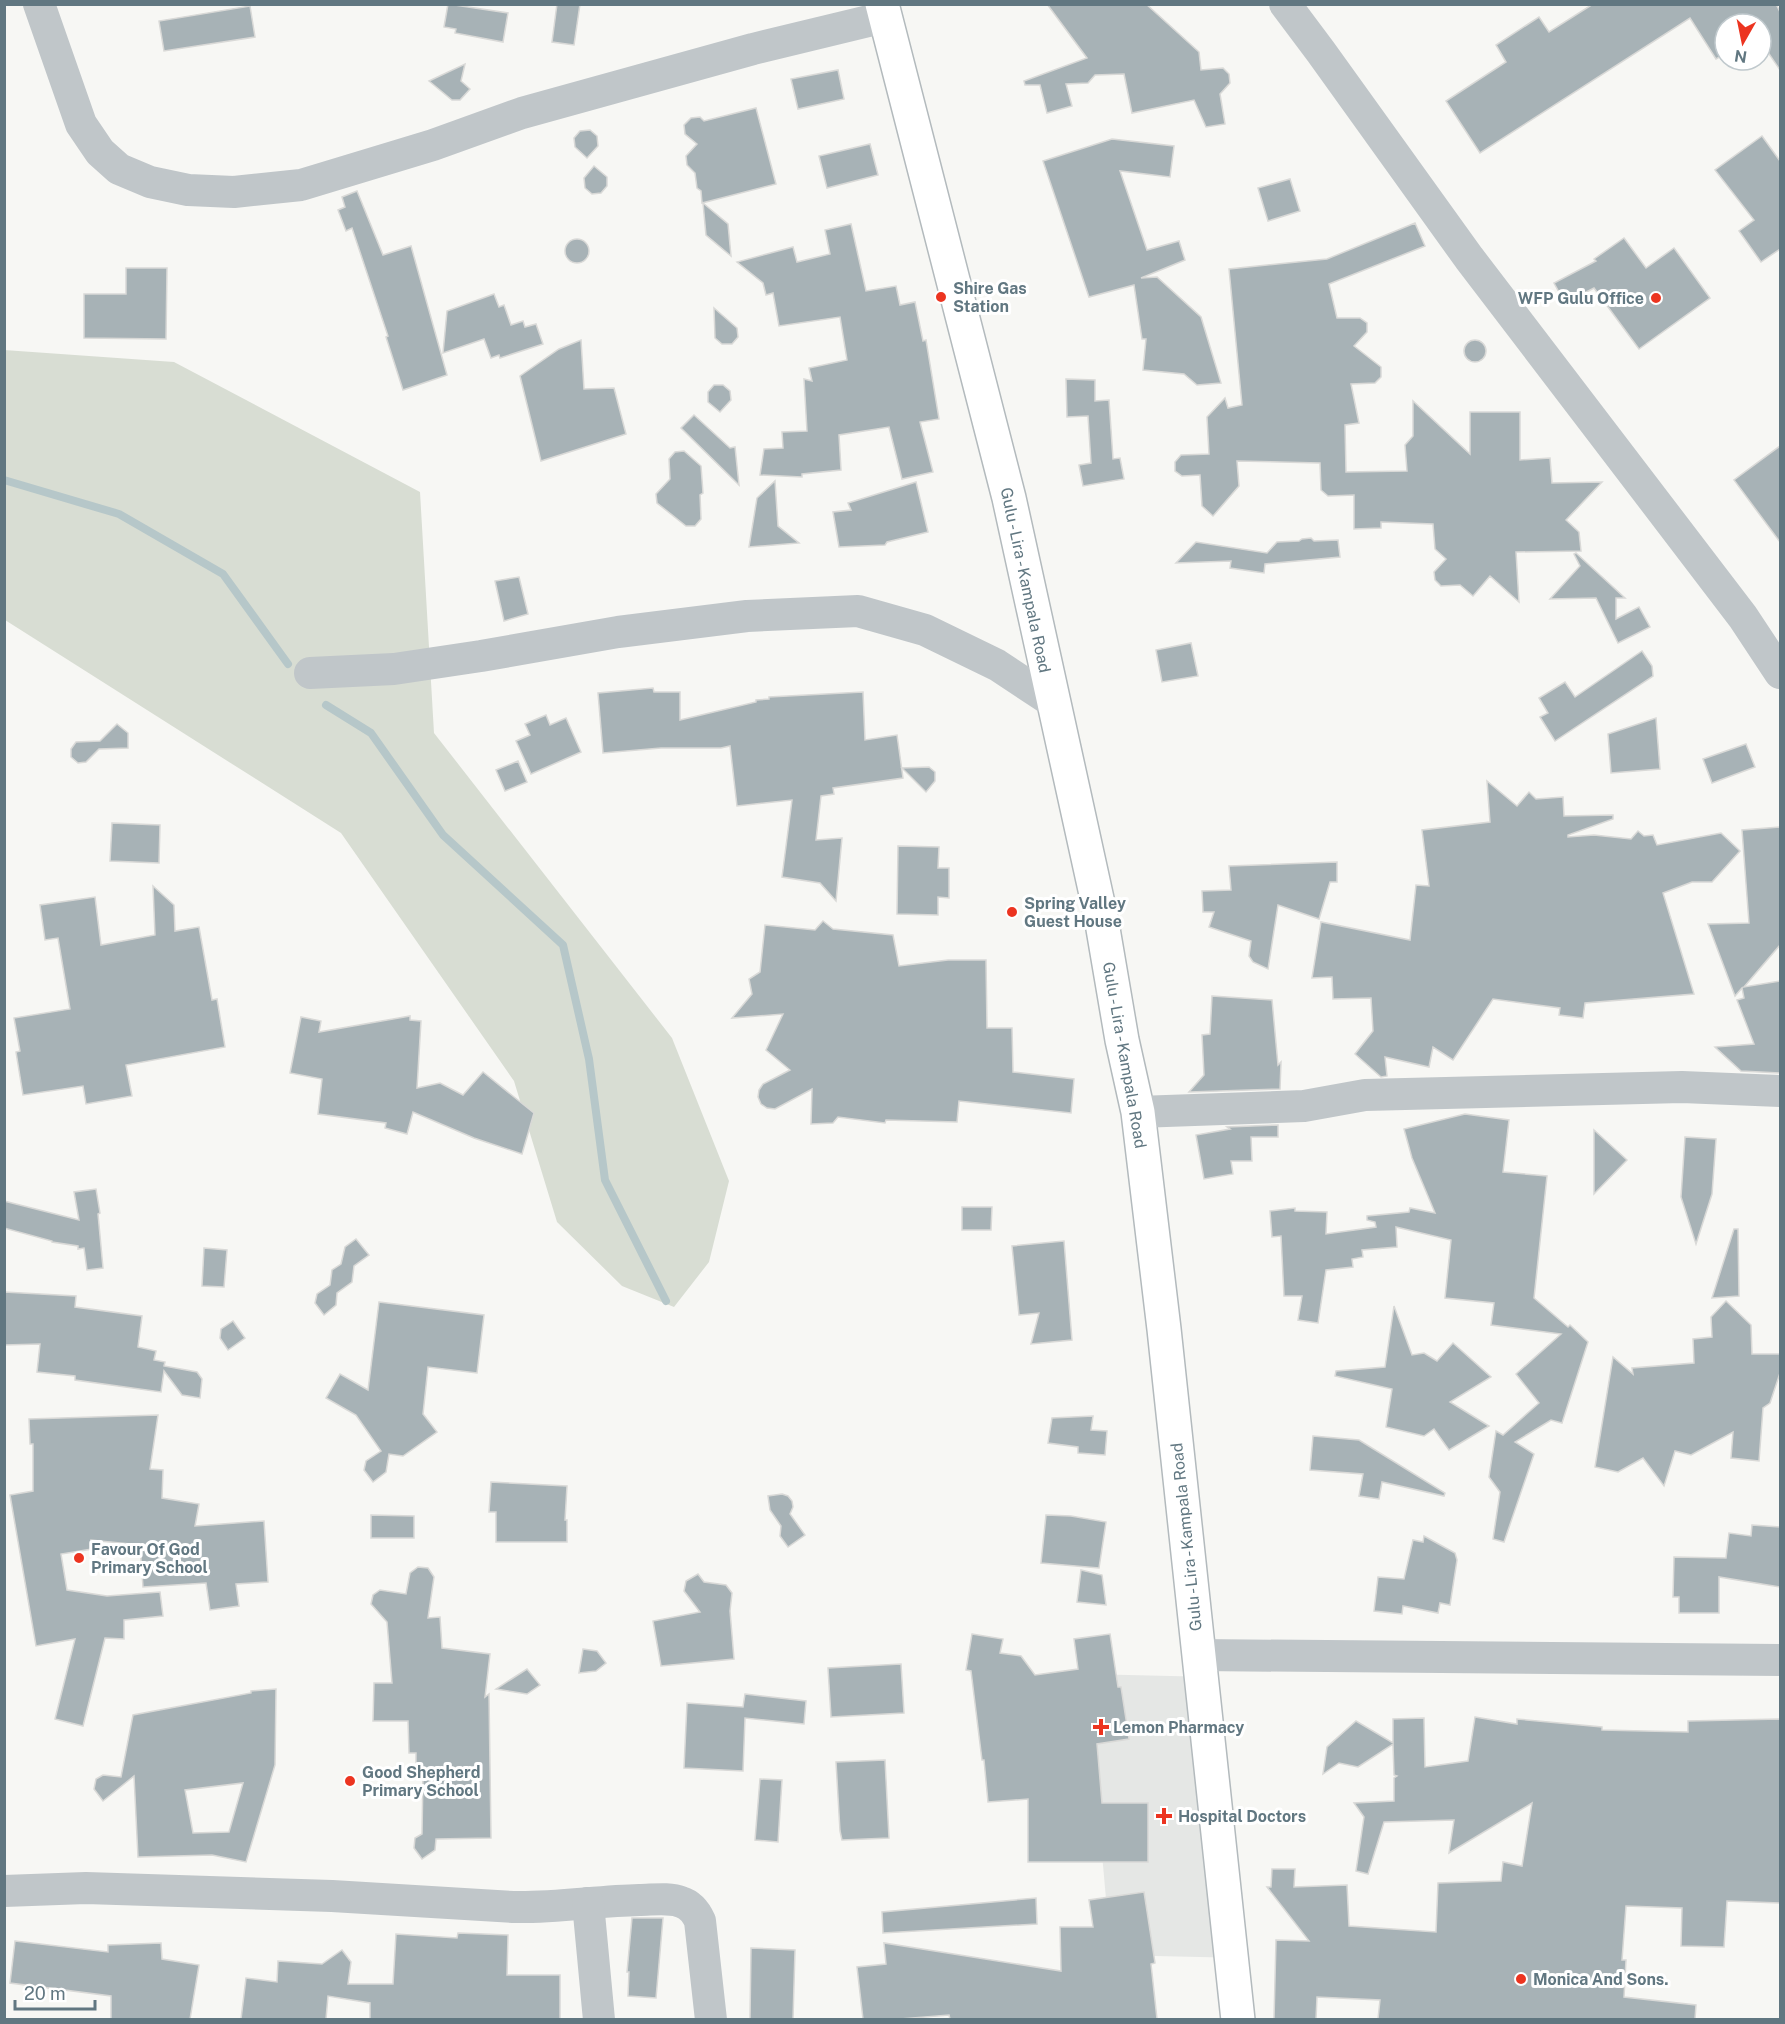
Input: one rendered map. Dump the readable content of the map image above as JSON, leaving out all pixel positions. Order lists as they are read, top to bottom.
{
  "streets": {
    "main road": ["Gulu - Lira - Kampala Road"]
  },
  "places": {
    "other": [
      "Shire Gas Station",
      "WFP Gulu Office",
      "Spring Valley Guest House",
      "Favour Of God Primary School",
      "Good Shepherd Primary School",
      "Monica And Sons."
    ],
    "health": ["Lemon Pharmacy", "Hospital Doctors"]
  },
  "scale_bar": "20 m",
  "north": "bottom"
}
